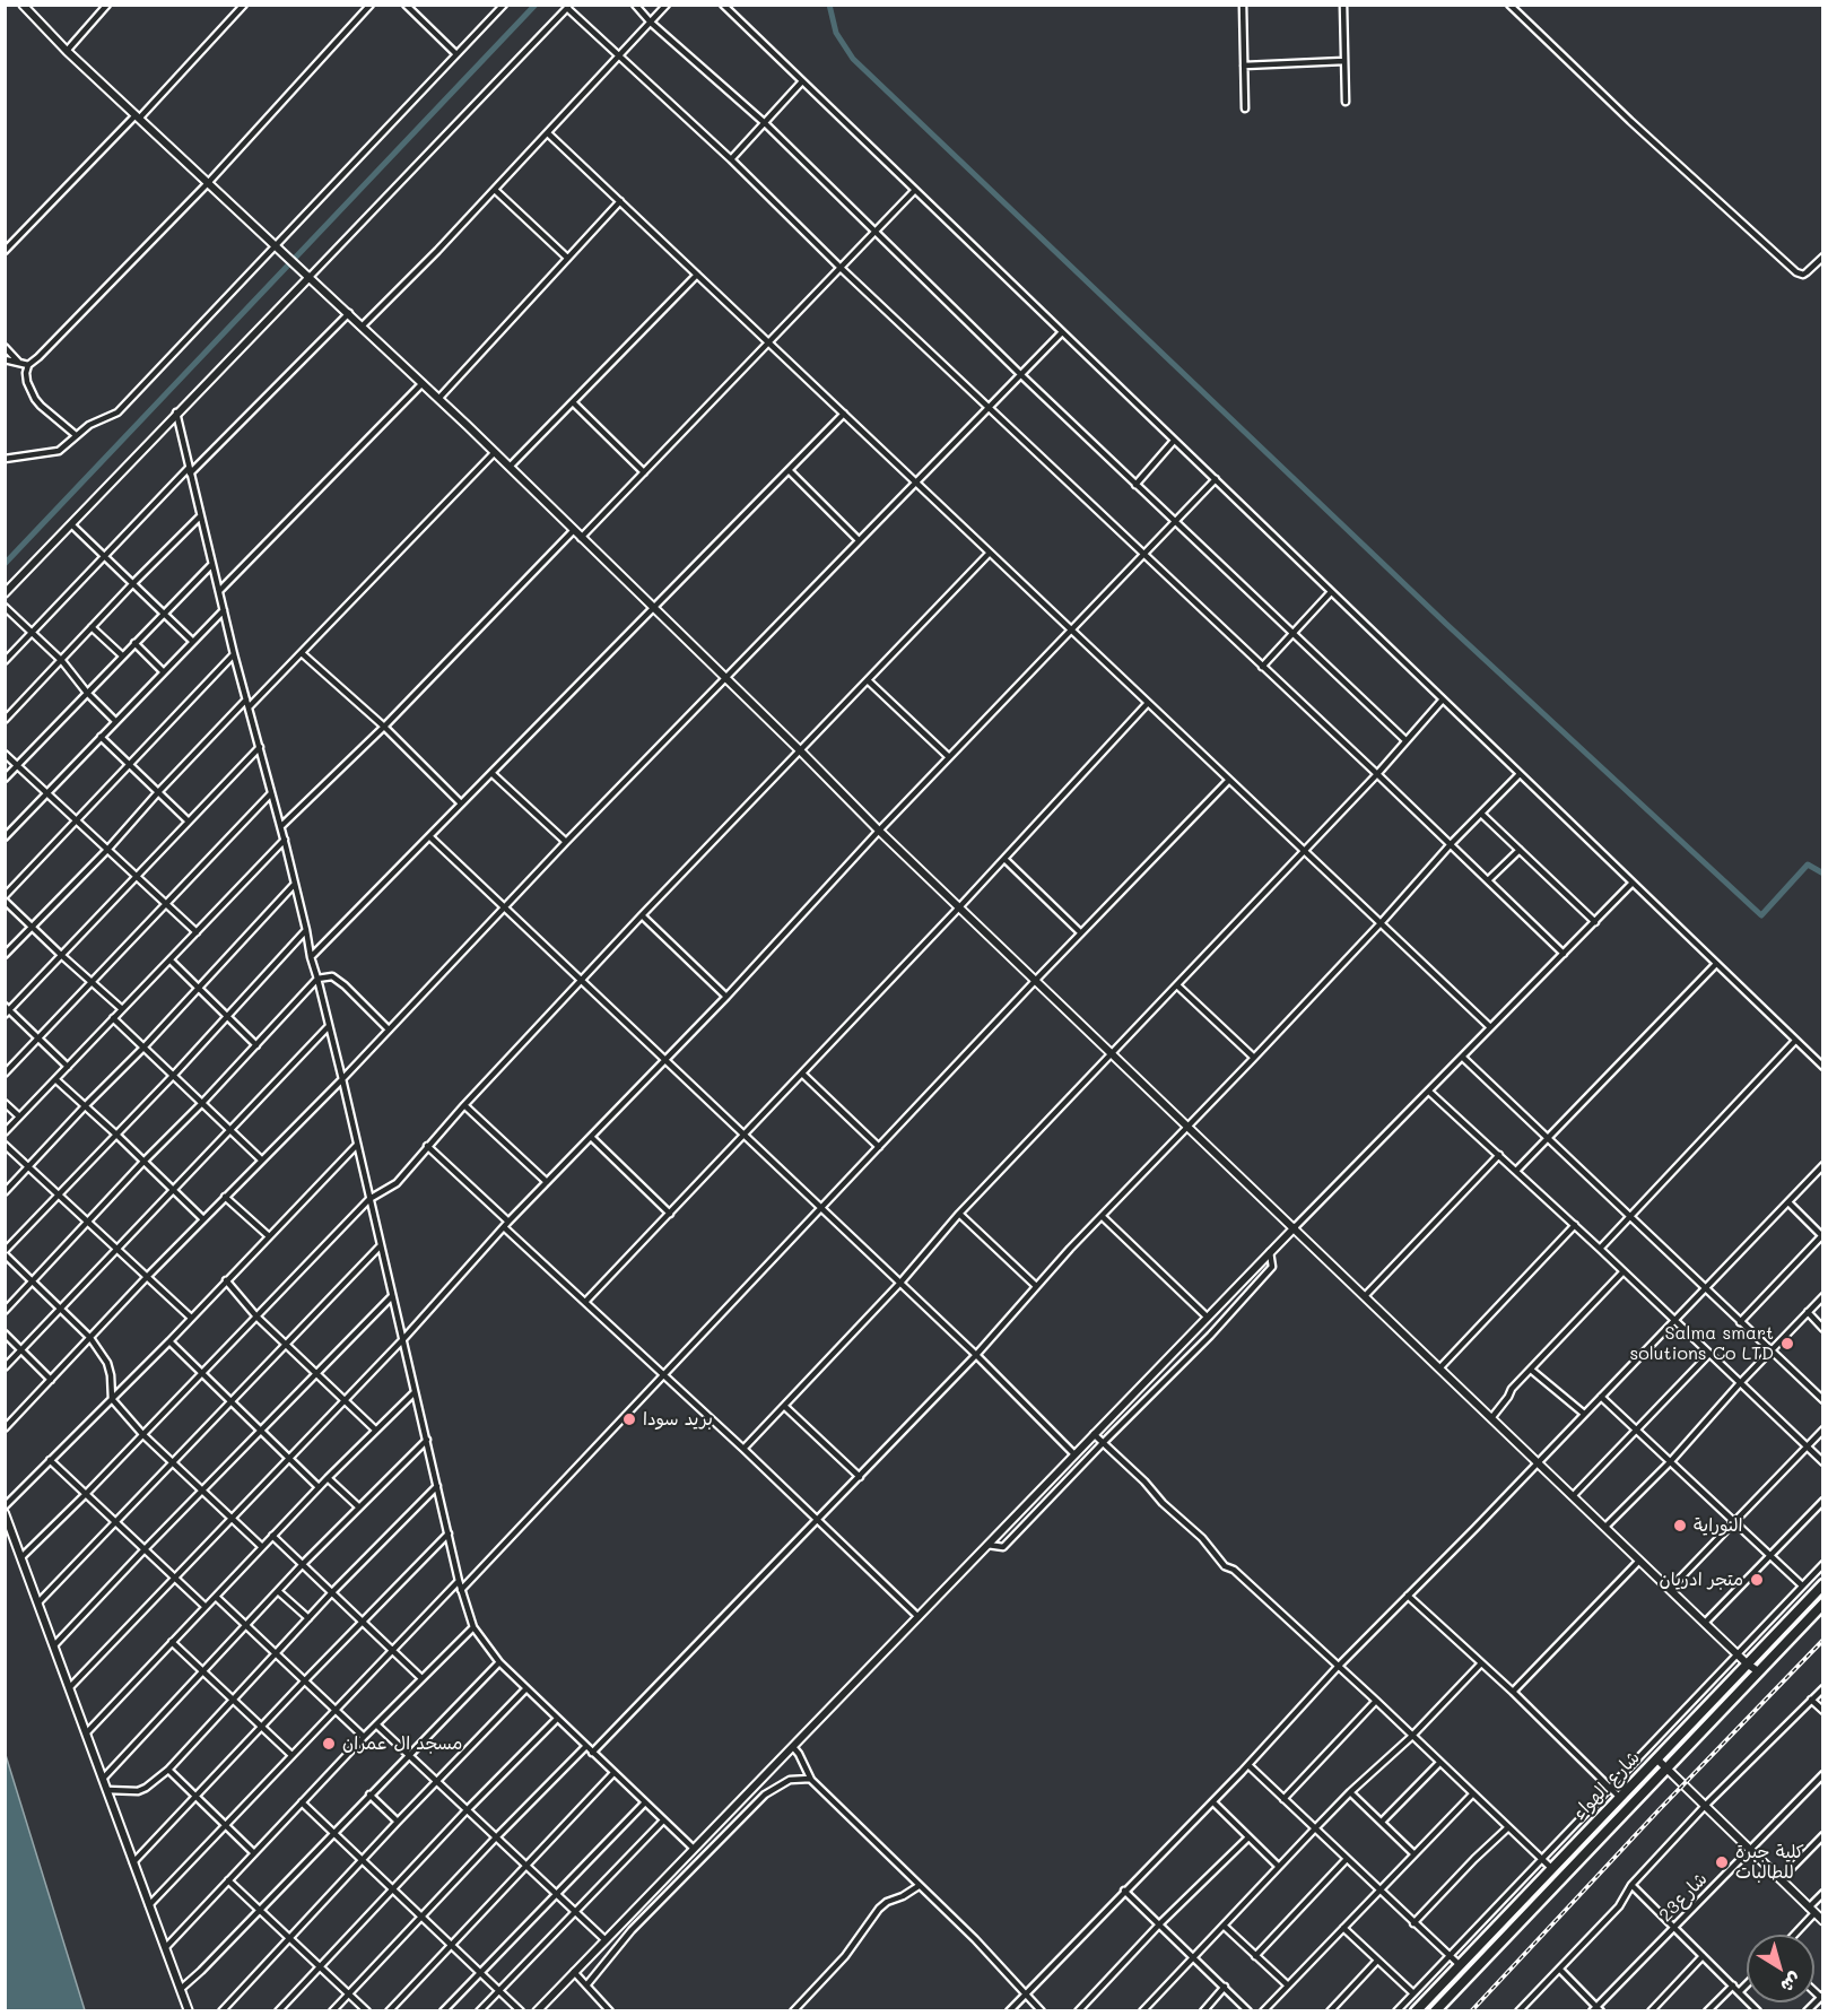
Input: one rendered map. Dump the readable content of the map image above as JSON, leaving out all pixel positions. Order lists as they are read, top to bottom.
{
  "streets": {
    "highway": ["شارع الهواء"],
    "street": ["شارع23"]
  },
  "places": [
    "Salma smart solutions Co LTD",
    "بريد سودا",
    "النوراية",
    "متجر ادريان",
    "مسجد ال عمران",
    "كلية جبرة للطالبات"
  ],
  "north": "bottom right"
}
